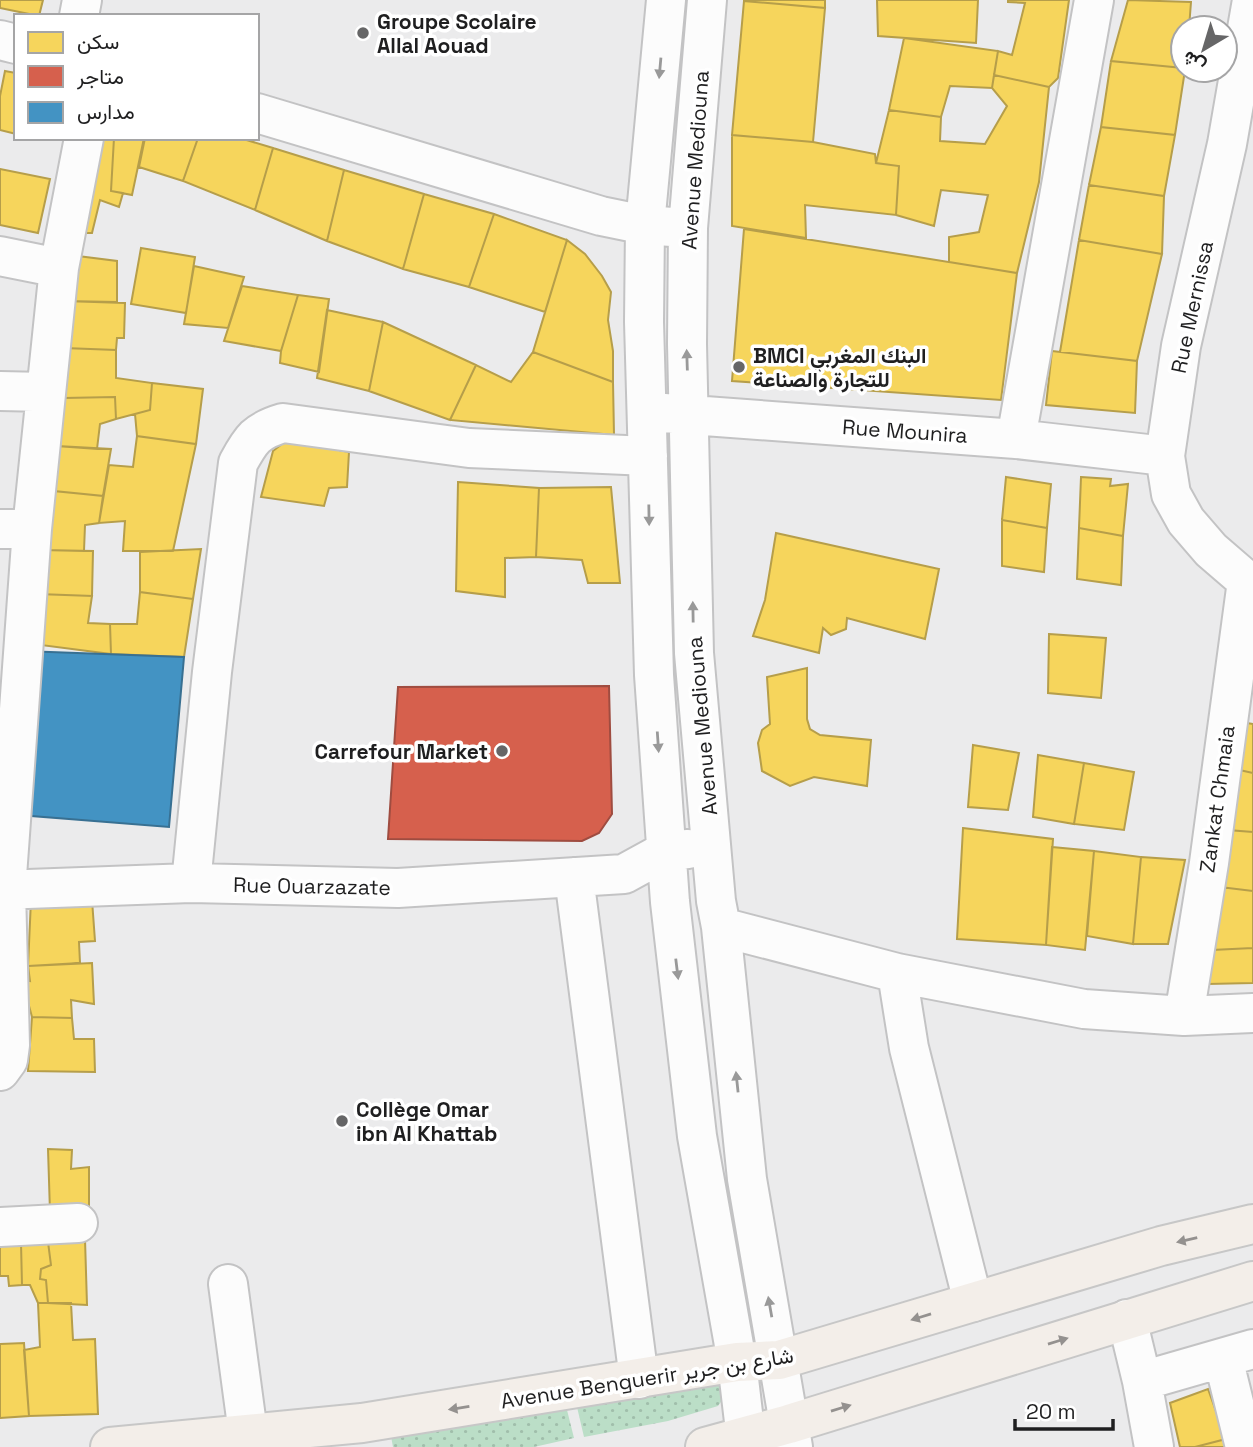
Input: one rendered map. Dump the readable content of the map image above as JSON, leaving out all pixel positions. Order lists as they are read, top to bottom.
{
  "streets": {
    "main road": ["Avenue Benguerir شارع بن جرير"],
    "street": [
      "Avenue Mediouna",
      "Rue Mernissa",
      "Rue Mounira",
      "Zankat Chmaia",
      "Rue Ouarzazate"
    ]
  },
  "crossings": [
    ["Avenue Mediouna", "Rue Mounira"],
    ["Avenue Mediouna", "Rue Ouarzazate"],
    ["Avenue Mediouna", "Avenue Benguerir شارع بن جرير"],
    ["Rue Mernissa", "Rue Mounira"],
    ["Rue Mernissa", "Zankat Chmaia"]
  ],
  "places": [
    "Groupe Scolaire Allal Aouad",
    "BMCI البنك المغربي للتجارة والصناعة",
    "Carrefour Market",
    "Collège Omar ibn Al Khattab"
  ],
  "legend": ["سكن", "متاجر", "مدارس"],
  "scale_bar": "20 m",
  "north": "bottom left"
}
